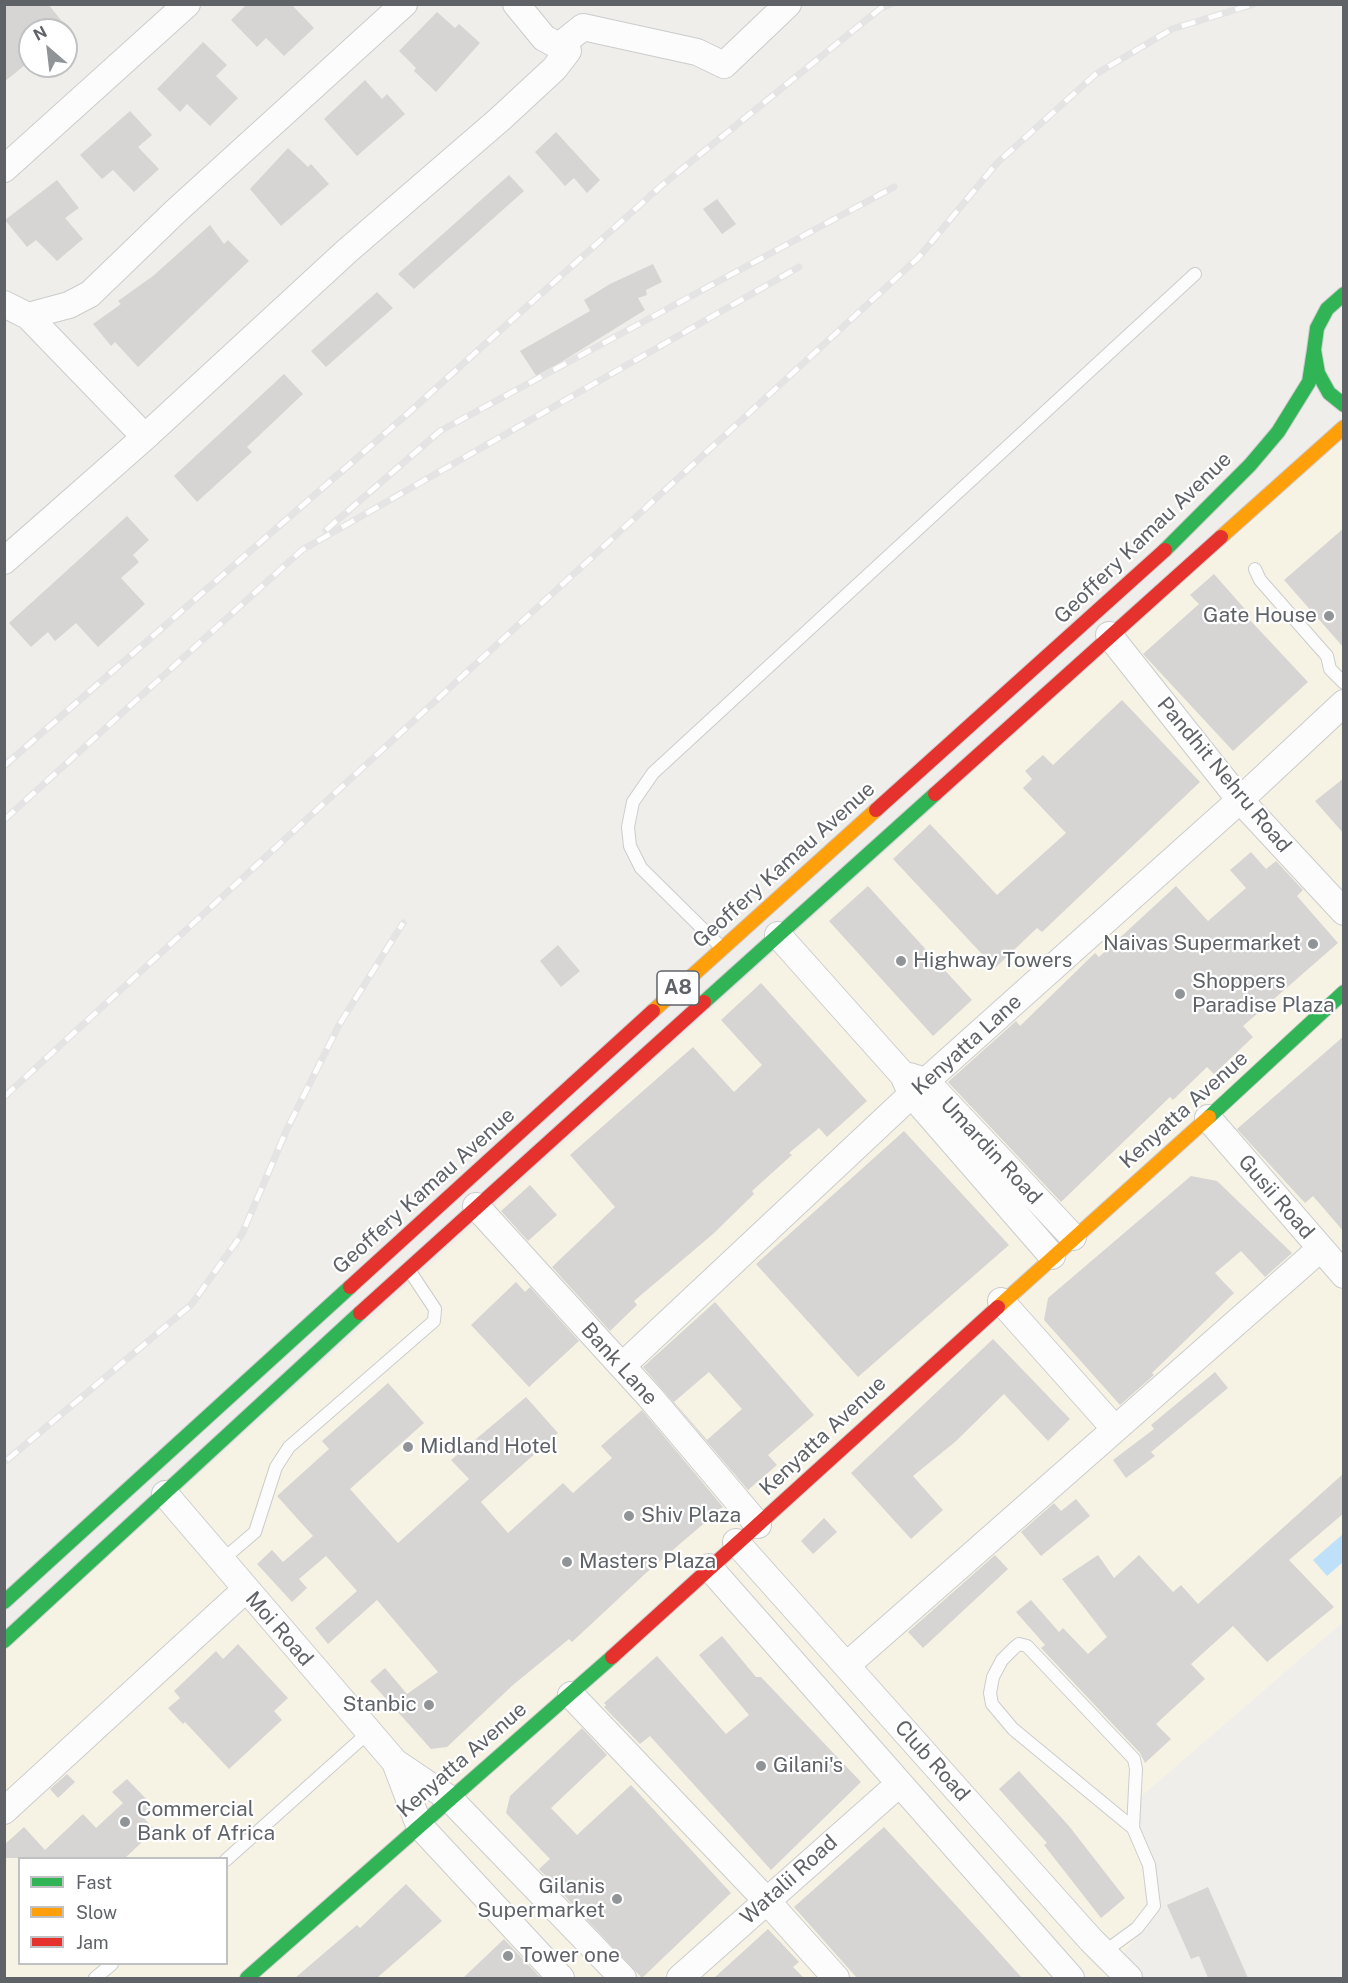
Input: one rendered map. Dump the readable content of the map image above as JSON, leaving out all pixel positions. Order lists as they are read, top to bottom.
{
  "streets": {
    "main road": ["Geoffery Kamau Avenue", "A8", "Kenyatta Avenue"],
    "street": [
      "Pandhit Nehru Road",
      "Kenyatta Lane",
      "Umardin Road",
      "Gusii Road",
      "Bank Lane",
      "Moi Road",
      "Club Road",
      "Watalii Road"
    ]
  },
  "crossings": [
    ["Geoffery Kamau Avenue", "A8"],
    ["Pandhit Nehru Road", "A8"],
    ["Pandhit Nehru Road", "Kenyatta Lane"],
    ["A8", "Umardin Road"],
    ["A8", "Bank Lane"],
    ["A8", "Moi Road"],
    ["Kenyatta Lane", "Umardin Road"],
    ["Kenyatta Lane", "Bank Lane"],
    ["Kenyatta Avenue", "Umardin Road"],
    ["Kenyatta Avenue", "Gusii Road"],
    ["Kenyatta Avenue", "Bank Lane"],
    ["Kenyatta Avenue", "Moi Road"],
    ["Kenyatta Avenue", "Club Road"],
    ["Club Road", "Watalii Road"]
  ],
  "places": [
    "Gate House",
    "Naivas Supermarket",
    "Highway Towers",
    "Shoppers Paradise Plaza",
    "Midland Hotel",
    "Shiv Plaza",
    "Masters Plaza",
    "Stanbic",
    "Gilani's",
    "Commercial Bank of Africa",
    "Gilanis Supermarket",
    "Tower one"
  ],
  "legend": ["Fast", "Slow", "Jam"],
  "north": "top left"
}
